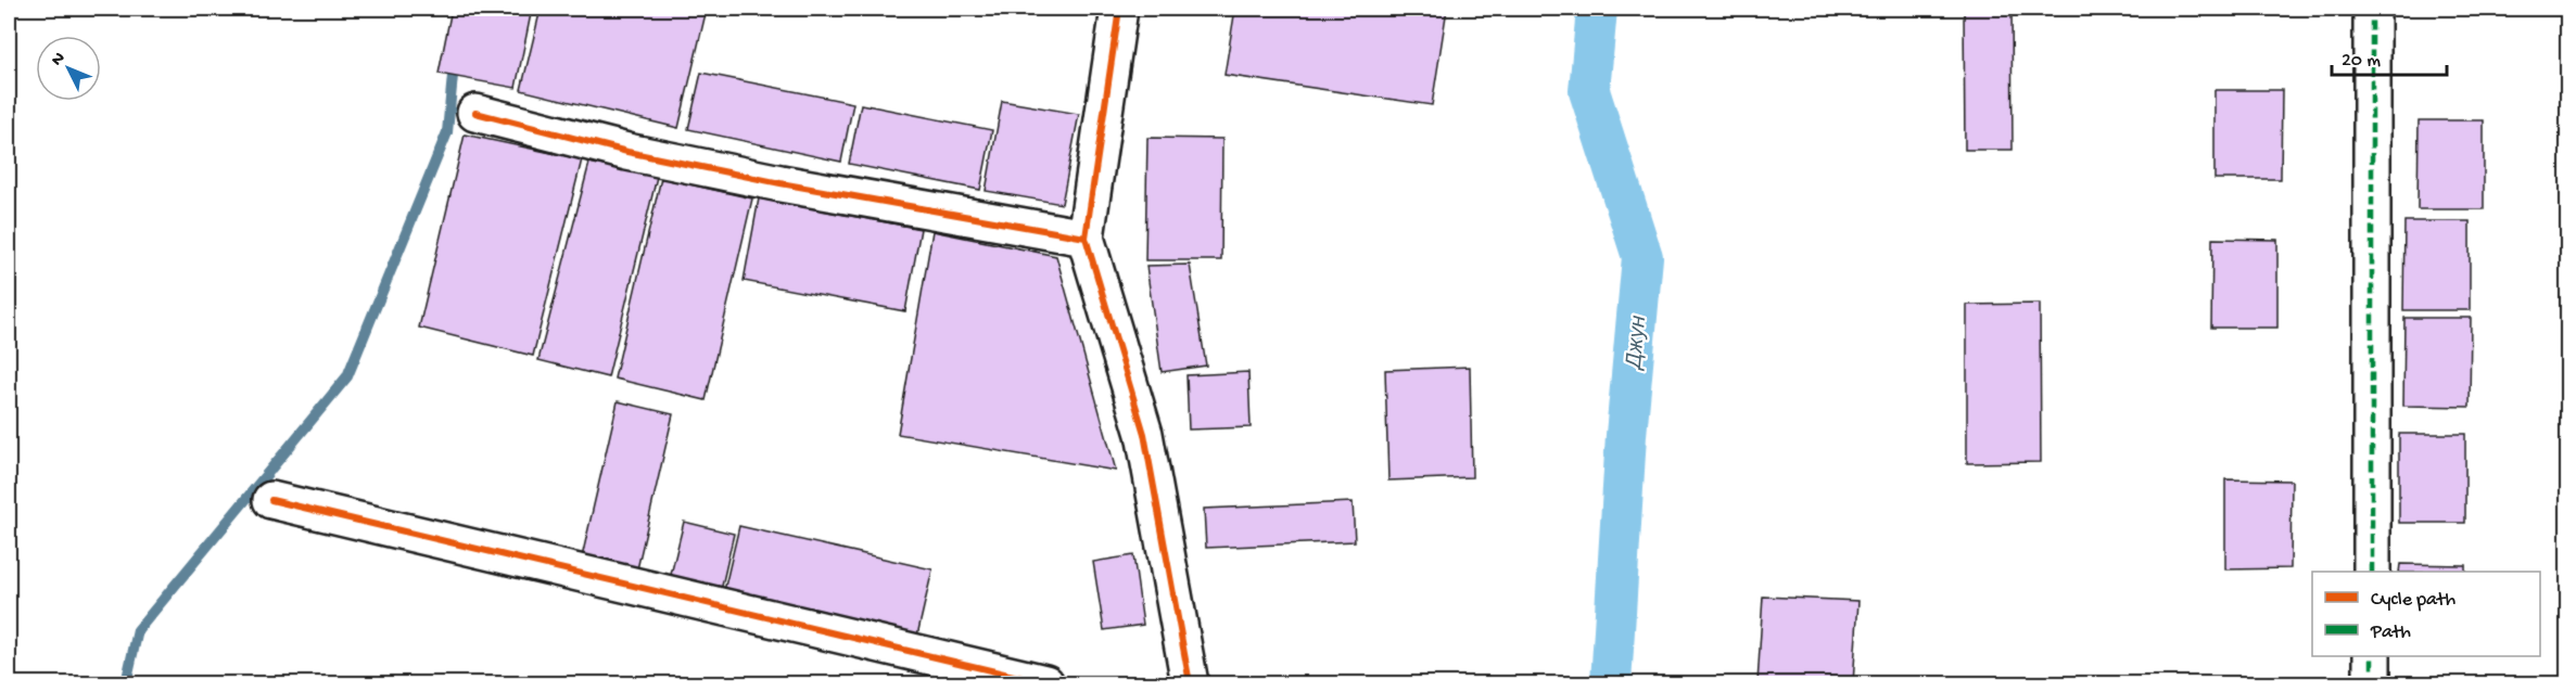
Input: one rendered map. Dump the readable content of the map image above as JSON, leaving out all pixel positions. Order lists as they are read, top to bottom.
{
  "water": ["Джун"],
  "legend": ["Cycle path", "Path"],
  "scale_bar": "20 m",
  "north": "top left"
}
